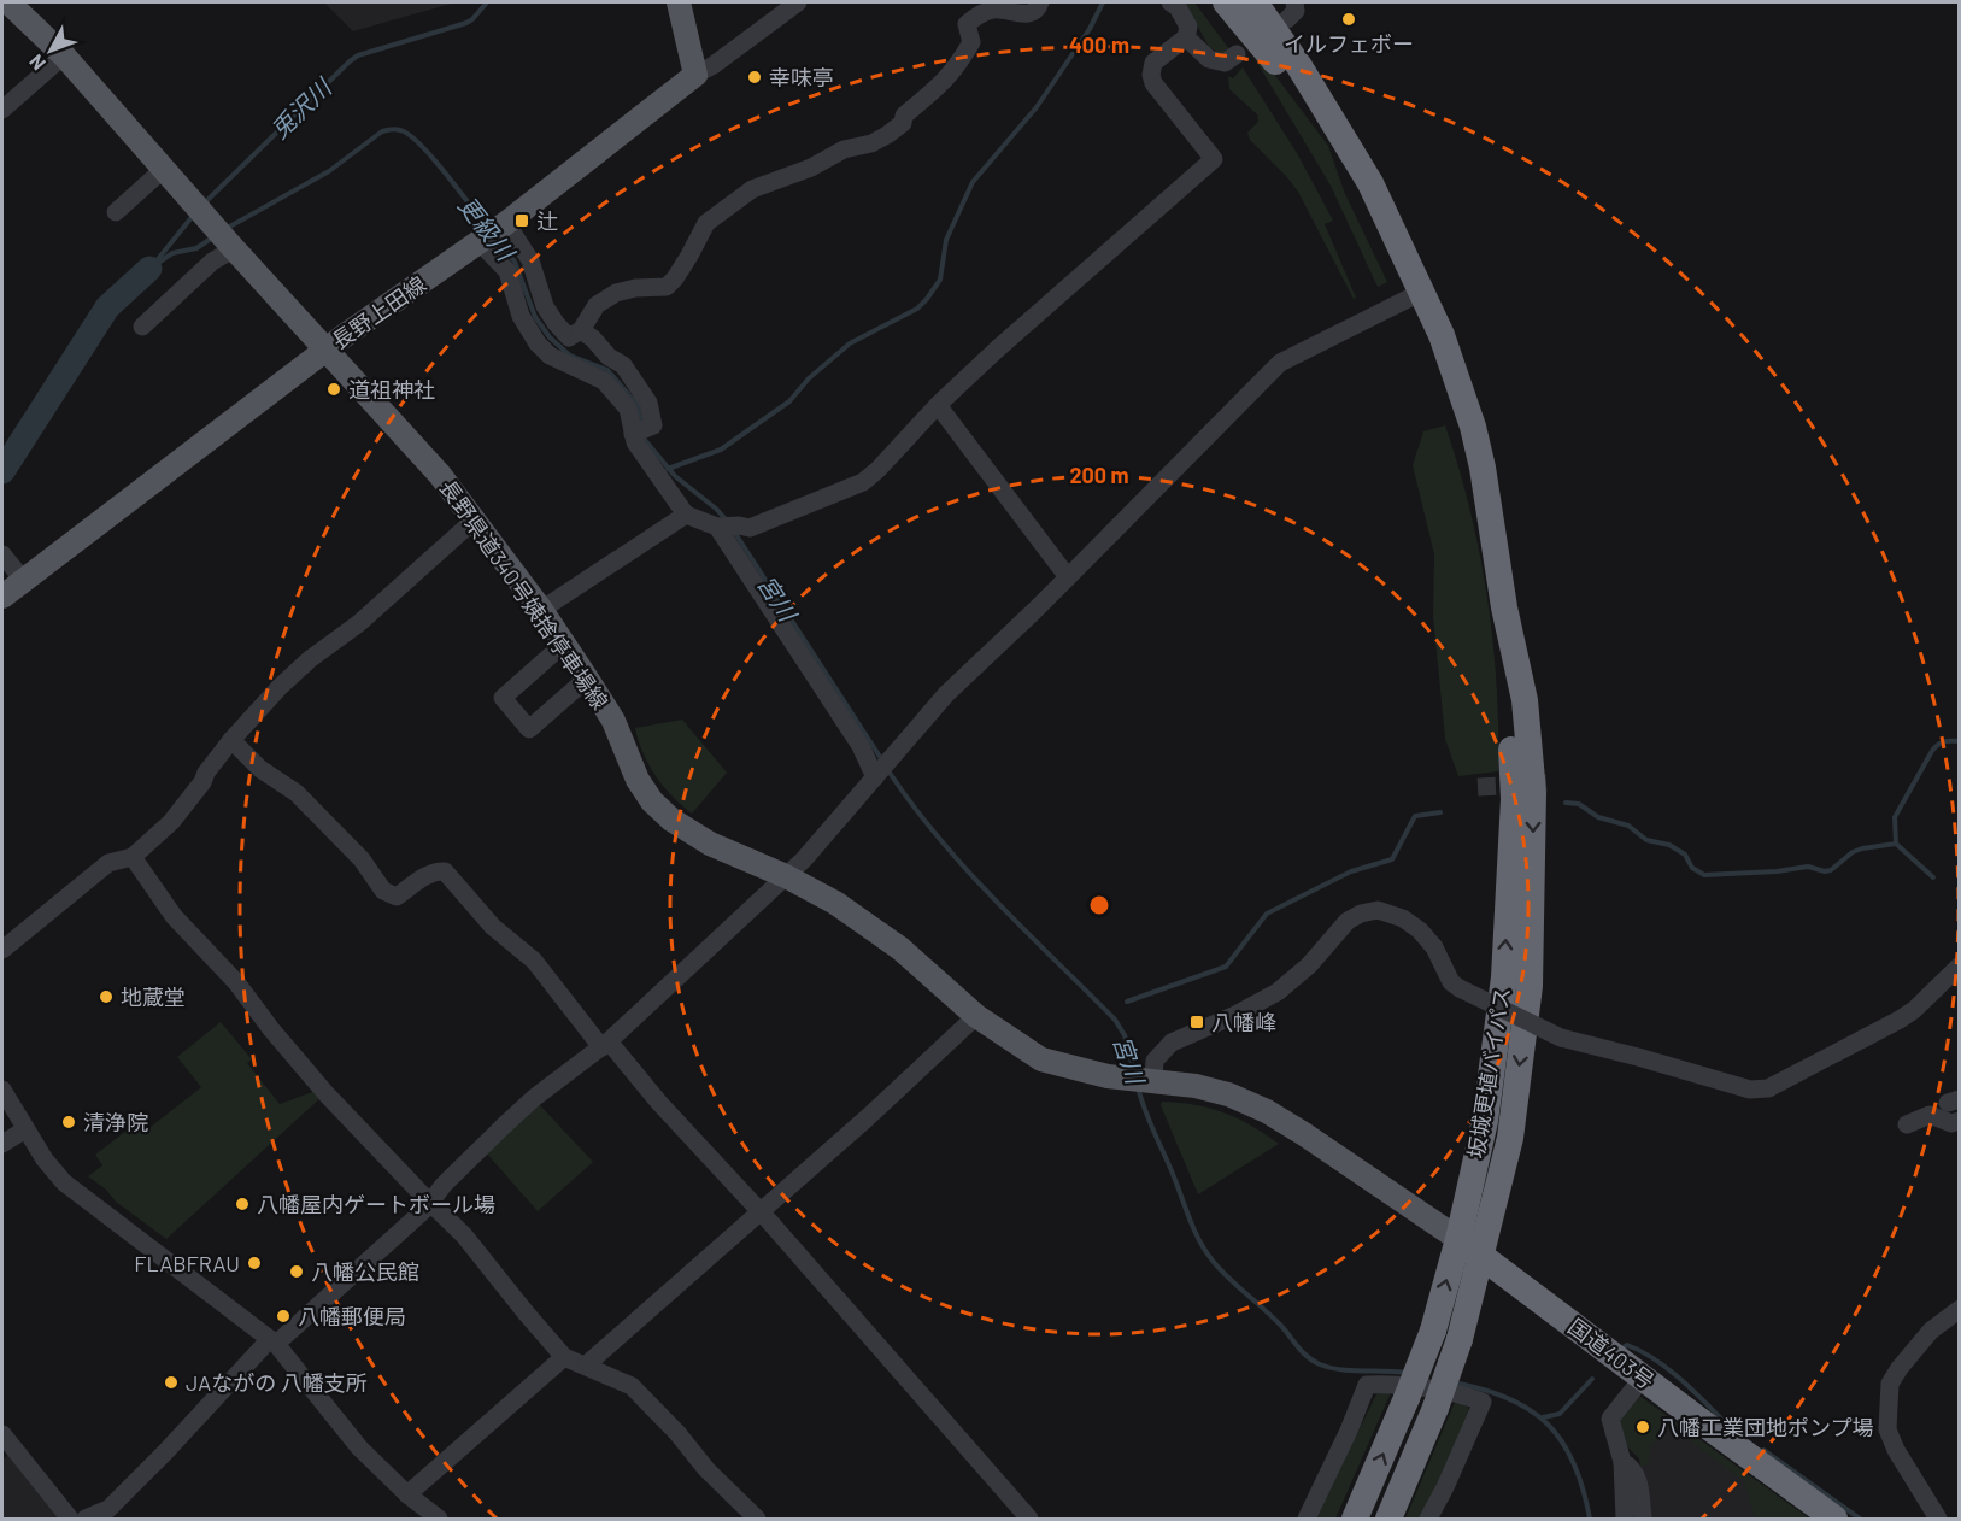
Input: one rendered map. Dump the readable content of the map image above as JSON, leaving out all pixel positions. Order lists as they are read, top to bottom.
{
  "streets": {
    "highway": ["坂城更埴バイパス", "国道403号"],
    "main road": ["長野上田線", "長野県道340号姨捨停車場線"]
  },
  "crossings": [
    ["長野上田線", "長野県道340号姨捨停車場線"],
    ["長野県道340号姨捨停車場線", "坂城更埴バイパス"],
    ["長野県道340号姨捨停車場線", "国道403号"],
    ["坂城更埴バイパス", "国道403号"]
  ],
  "water": ["兎沢川", "更級川", "宮川"],
  "places": {
    "other": [
      "イルフェボー",
      "幸味亭",
      "道祖神社",
      "地蔵堂",
      "清浄院",
      "八幡屋内ゲートボール場",
      "FLABFRAU",
      "八幡公民館",
      "八幡郵便局",
      "JAながの 八幡支所",
      "八幡工業団地ポンプ場"
    ],
    "transit": ["辻", "八幡峰"]
  },
  "north": "bottom left",
  "rings": ["400 m", "200 m"]
}
